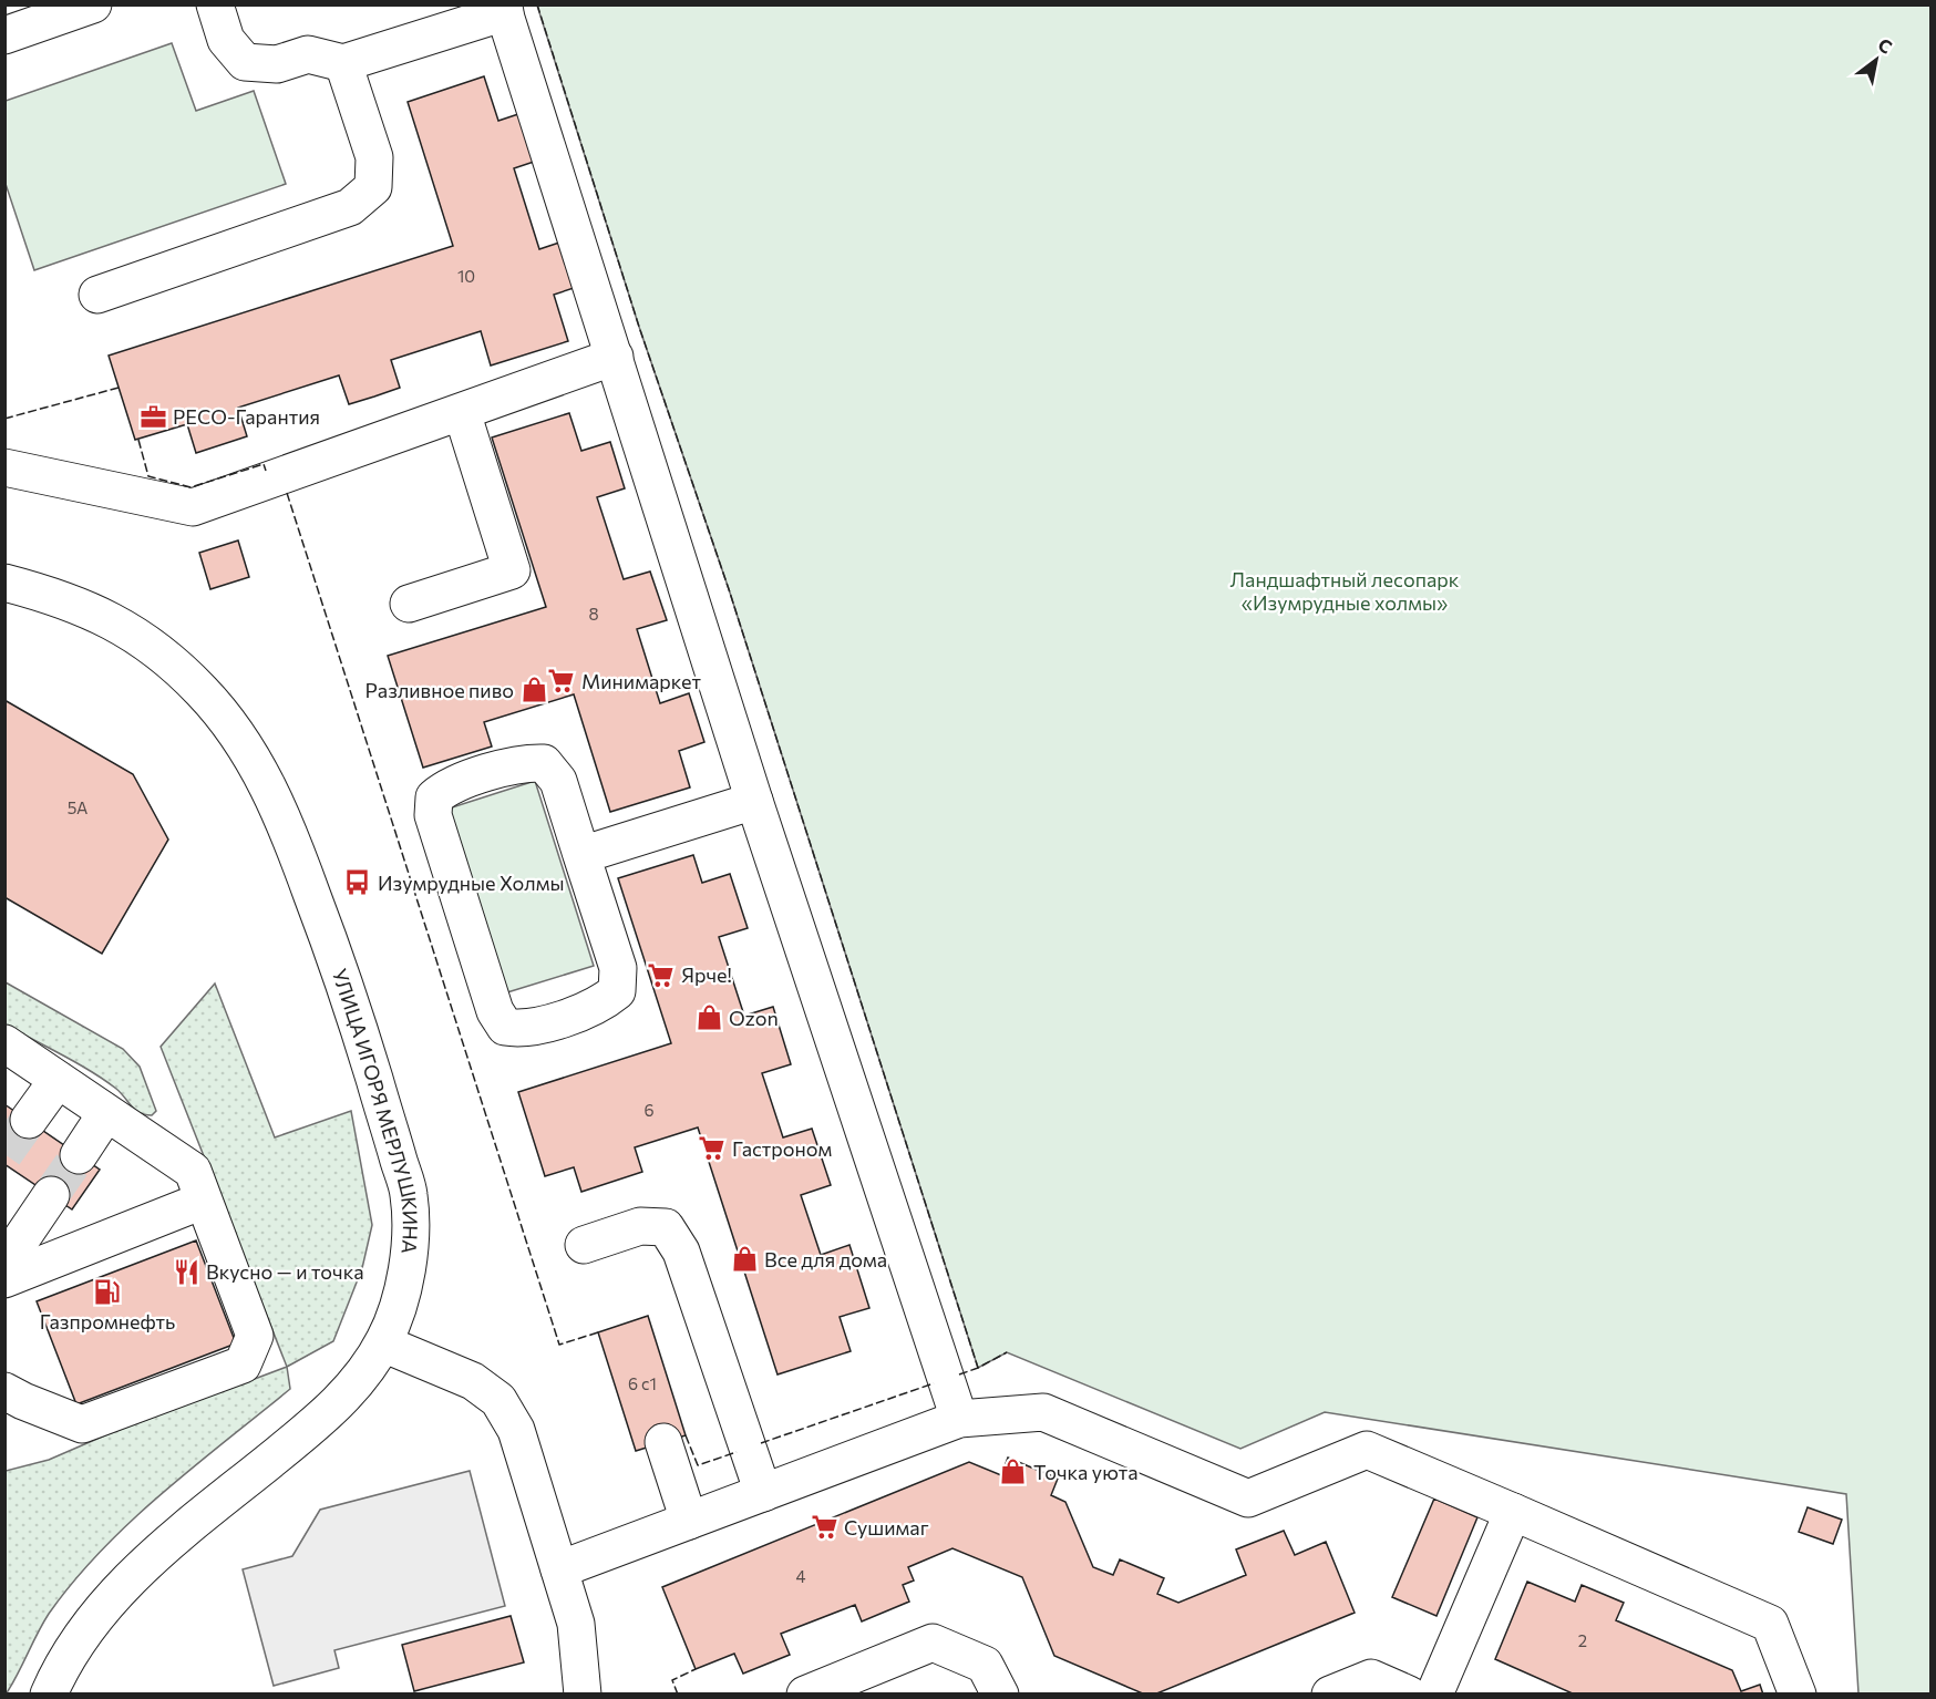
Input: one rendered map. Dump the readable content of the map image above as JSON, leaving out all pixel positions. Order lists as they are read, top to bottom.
{
  "streets": {
    "street": ["УЛИЦА ИГОРЯ МЕРЛУШКИНА"]
  },
  "parks": ["Ландшафтный лесопарк «Изумрудные холмы»"],
  "places": {
    "office": ["РЕСО-Гарантия"],
    "supermarket": [
      "Минимаркет",
      "Ярче!",
      "Гастроном",
      "Сушимаг"
    ],
    "shop": [
      "Разливное пиво",
      "Ozon",
      "Все для дома",
      "Точка уюта"
    ],
    "bus stop": ["Изумрудные Холмы"],
    "restaurant": ["Вкусно — и точка"],
    "fuel station": ["Газпромнефть"]
  },
  "house_numbers": [
    "10",
    "8",
    "5А",
    "6",
    "6 с1",
    "4",
    "2"
  ],
  "north": "top right"
}
